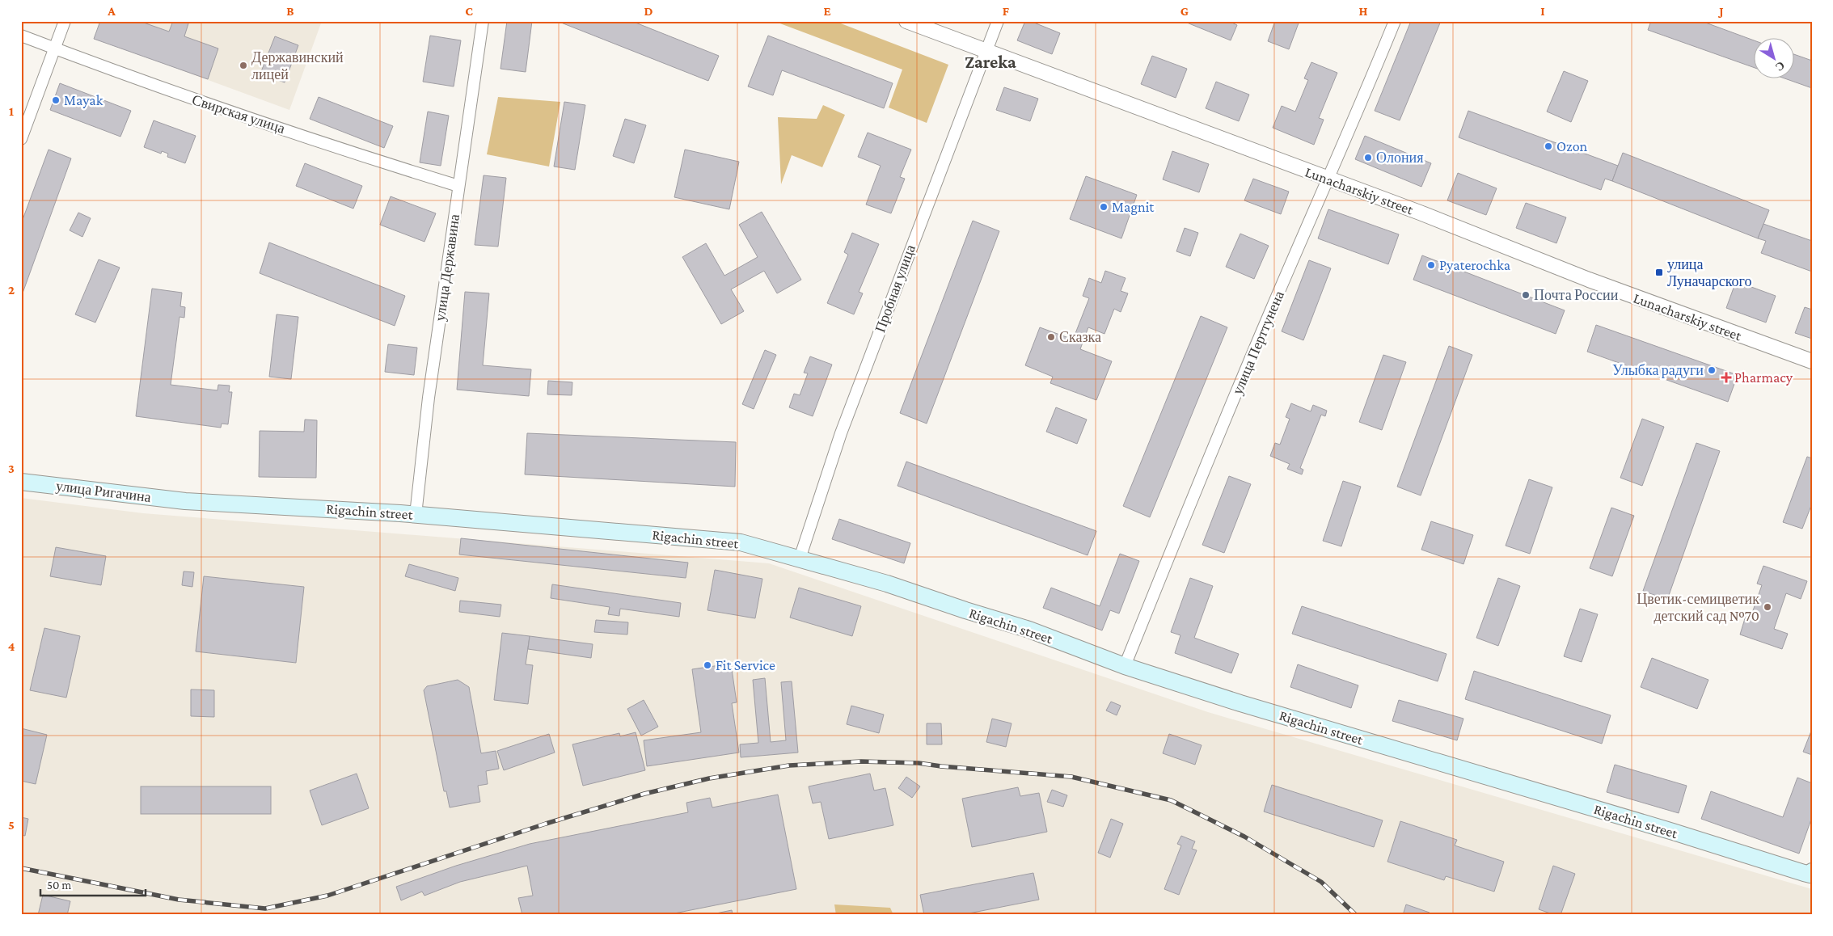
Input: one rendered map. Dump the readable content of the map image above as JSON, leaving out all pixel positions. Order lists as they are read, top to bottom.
{
  "streets": {
    "main road": ["улица Ригачина", "Rigachin street"],
    "street": [
      "Свирская улица",
      "Lunacharskiy street",
      "улица Державина",
      "Пробная улица",
      "улица Перттунена"
    ]
  },
  "crossings": [
    ["Свирская улица", "улица Державина"],
    ["Lunacharskiy street", "Пробная улица"],
    ["Lunacharskiy street", "улица Перттунена"],
    ["улица Державина", "улица Ригачина"],
    ["улица Державина", "Rigachin street"],
    ["Пробная улица", "Rigachin street"],
    ["улица Перттунена", "Rigachin street"],
    ["улица Ригачина", "Rigachin street"]
  ],
  "districts": ["Zareka"],
  "places": {
    "other": [
      "Державинский лицей",
      "Mayak",
      "Ozon",
      "Олония",
      "Magnit",
      "Pyaterochka",
      "Почта России",
      "Сказка",
      "Улыбка радуги",
      "Цветик-семицветик детский сад №70",
      "Fit Service"
    ],
    "transit": ["улица Луначарского"],
    "health": ["Pharmacy"]
  },
  "scale_bar": "50 m",
  "north": "bottom right",
  "grid": {
    "columns": [
      "A",
      "B",
      "C",
      "D",
      "E",
      "F",
      "G",
      "H",
      "I",
      "J"
    ],
    "rows": [
      "1",
      "2",
      "3",
      "4",
      "5"
    ]
  }
}
